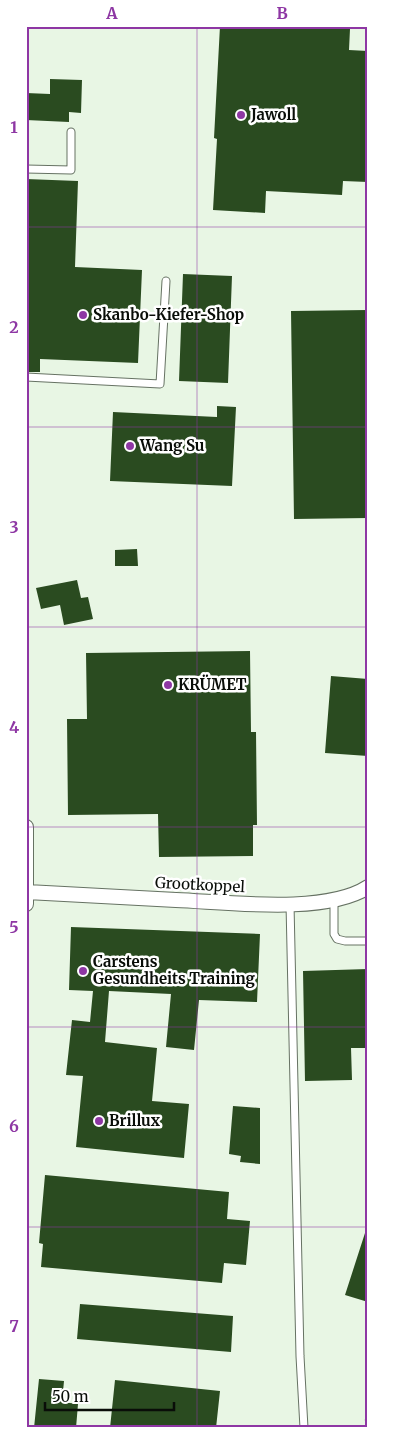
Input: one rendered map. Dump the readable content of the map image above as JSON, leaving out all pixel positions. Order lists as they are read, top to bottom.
{
  "streets": {
    "street": ["Grootkoppel"]
  },
  "places": [
    "Jawoll",
    "Skanbo-Kiefer-Shop",
    "Wang Su",
    "KRÜMET",
    "Carstens Gesundheits Training",
    "Brillux"
  ],
  "scale_bar": "50 m",
  "grid": {
    "columns": ["A", "B"],
    "rows": [
      "1",
      "2",
      "3",
      "4",
      "5",
      "6",
      "7"
    ]
  }
}
